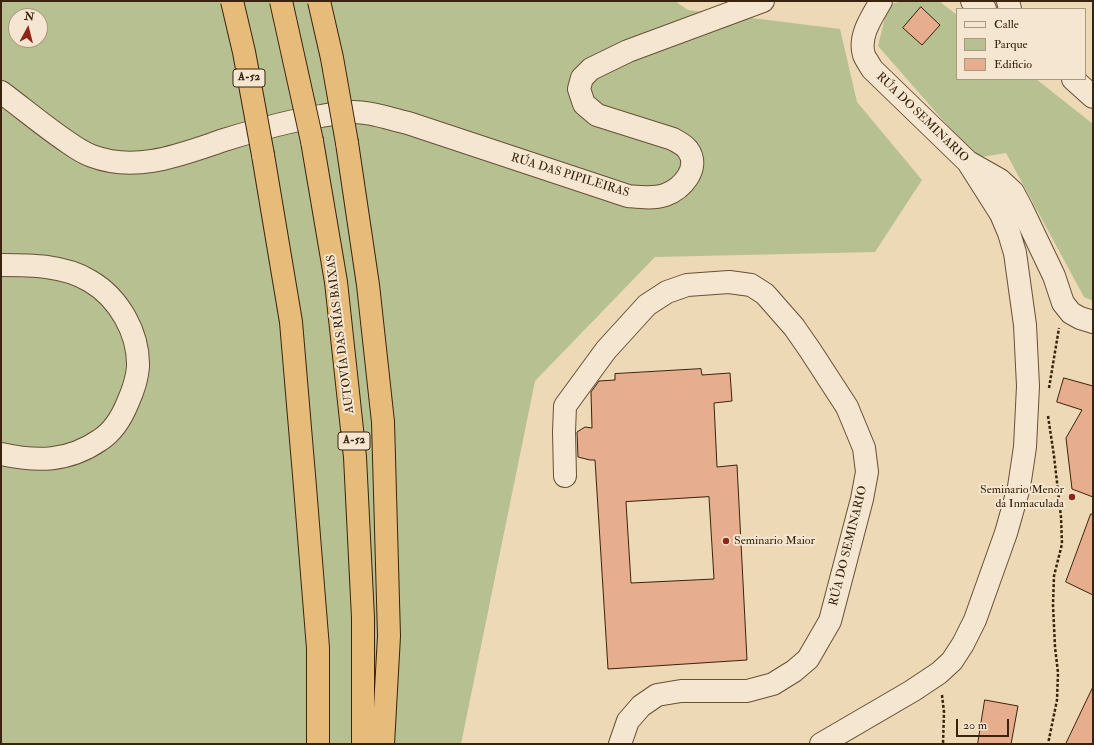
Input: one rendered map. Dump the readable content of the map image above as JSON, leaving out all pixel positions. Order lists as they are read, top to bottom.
{
  "streets": {
    "highway": ["A-52", "AUTOVÍA DAS RÍAS BAIXAS"],
    "street": ["RÚA DO SEMINARIO", "RÚA DAS PIPILEIRAS"]
  },
  "places": ["Seminario Menor da Inmaculada", "Seminario Maior"],
  "legend": ["Calle", "Parque", "Edificio"],
  "scale_bar": "20 m",
  "north": "top"
}
